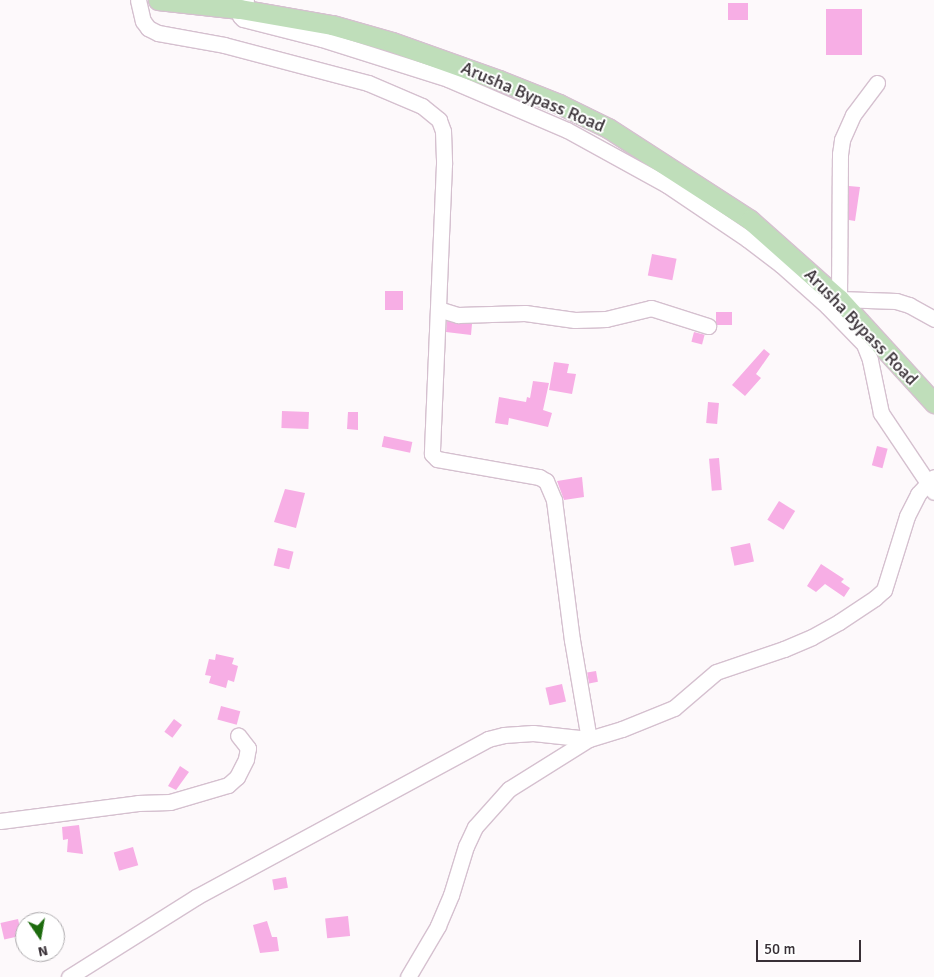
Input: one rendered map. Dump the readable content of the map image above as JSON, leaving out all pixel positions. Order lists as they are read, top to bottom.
{
  "streets": {
    "main road": ["Arusha Bypass Road"]
  },
  "scale_bar": "50 m",
  "north": "bottom"
}
